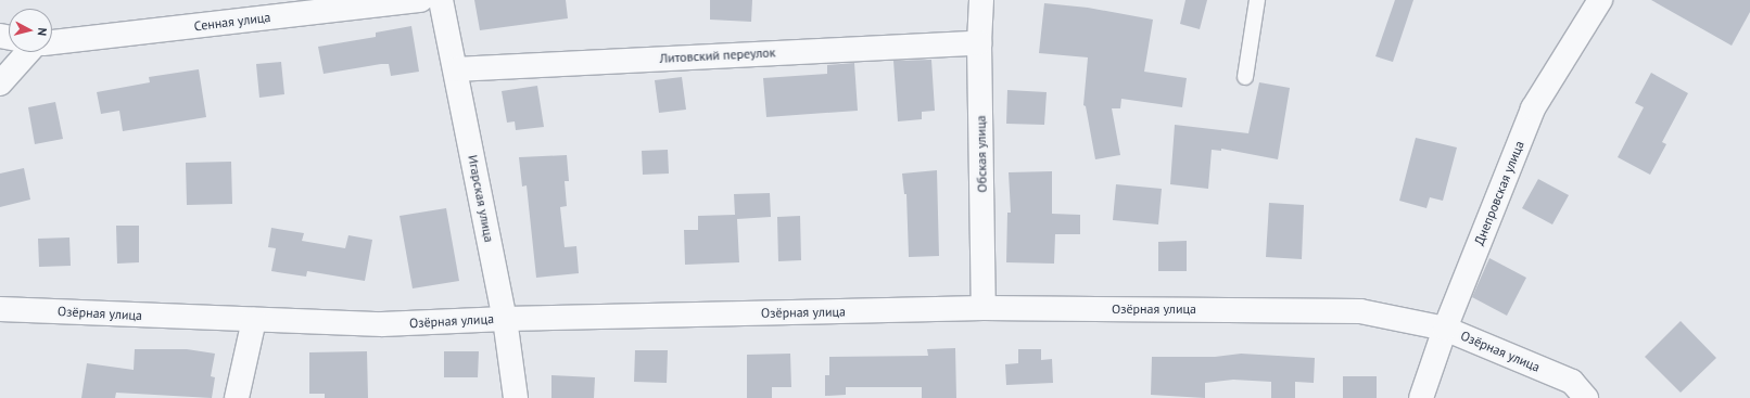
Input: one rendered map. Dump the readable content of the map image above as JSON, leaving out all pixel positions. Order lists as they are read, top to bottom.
{
  "streets": {
    "street": [
      "Сенная улица",
      "Литовский переулок",
      "Обская улица",
      "Днепровская улица",
      "Игарская улица",
      "Озёрная улица"
    ]
  },
  "crossings": [
    ["Литовский переулок", "Обская улица"],
    ["Литовский переулок", "Игарская улица"],
    ["Обская улица", "Озёрная улица"],
    ["Днепровская улица", "Озёрная улица"],
    ["Игарская улица", "Озёрная улица"]
  ],
  "north": "right"
}
